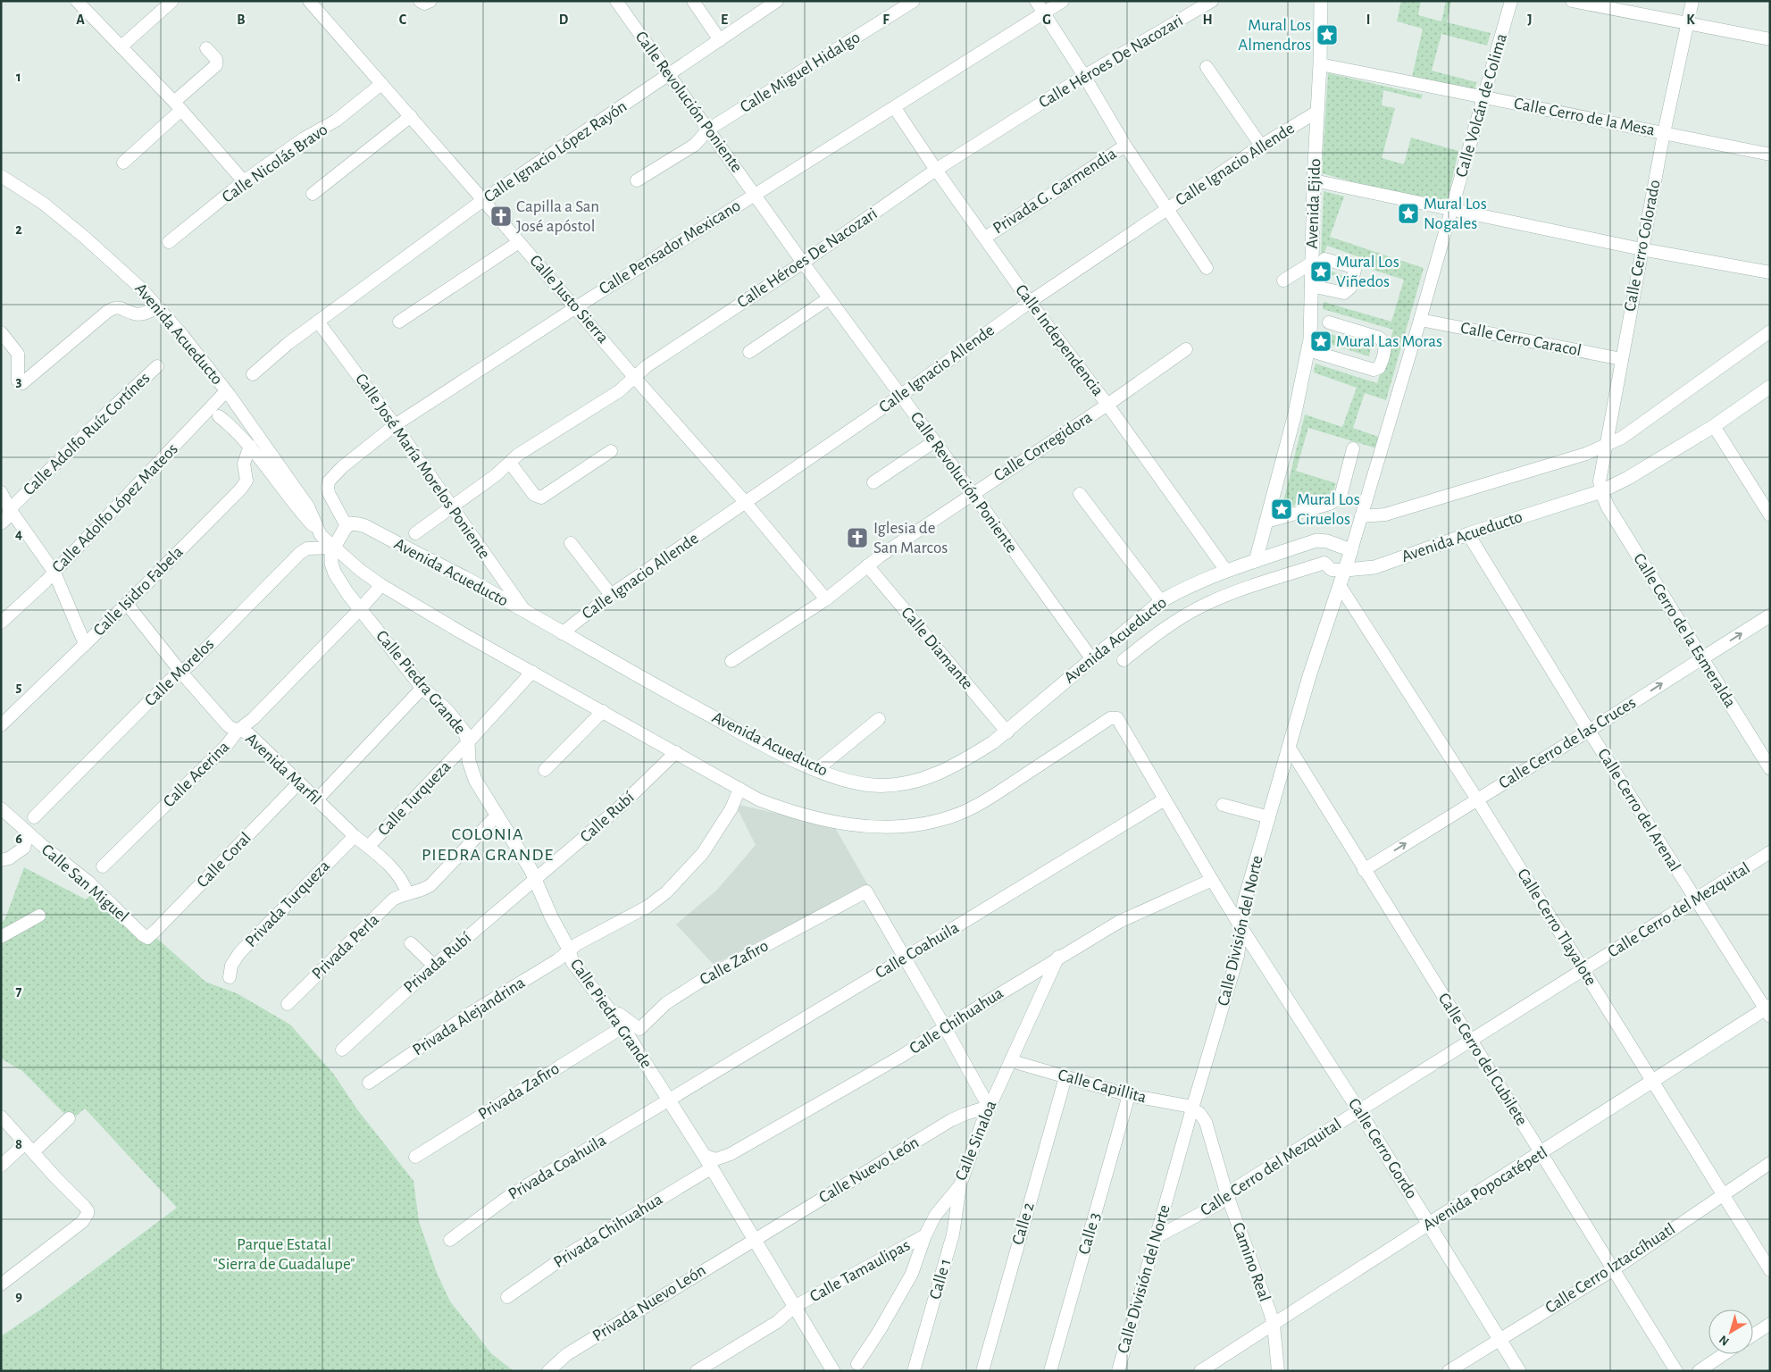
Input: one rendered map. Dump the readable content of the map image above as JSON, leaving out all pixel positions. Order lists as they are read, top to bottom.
{
  "streets": {
    "street": [
      "Calle Héroes De Nacozari",
      "Calle Miguel Hidalgo",
      "Calle Revolución Poniente",
      "Calle Volcán de Colima",
      "Calle Cerro de la Mesa",
      "Calle Ignacio López Rayón",
      "Calle Nicolás Bravo",
      "Calle Ignacio Allende",
      "Privada G. Garmendia",
      "Avenida Ejido",
      "Calle Cerro Colorado",
      "Calle Pensador Mexicano",
      "Calle Justo Sierra",
      "Avenida Acueducto",
      "Calle Cerro Caracol",
      "Calle Independencia",
      "Calle Adolfo Ruíz Cortínes",
      "Calle Corregidora",
      "Calle José María Morelos Poniente",
      "Calle Adolfo López Mateos",
      "Calle Isidro Fabela",
      "Calle Cerro de la Esmeralda",
      "Calle Diamante",
      "Calle Morelos",
      "Calle Piedra Grande",
      "Calle Cerro de las Cruces",
      "Avenida Marfil",
      "Calle Acerina",
      "Calle Turqueza",
      "Calle Cerro del Arenal",
      "Calle Rubí",
      "Calle Coral",
      "Calle San Miguel",
      "Privada Turqueza",
      "Calle Cerro del Mezquital",
      "Calle Cerro Tlayalote",
      "Calle División del Norte",
      "Privada Perla",
      "Calle Coahuila",
      "Privada Rubí",
      "Calle Zafiro",
      "Privada Alejandrina",
      "Calle Chihuahua",
      "Calle Cerro del Cubilete",
      "Calle Capillita",
      "Privada Zafiro",
      "Calle Sinaloa",
      "Calle Cerro Gordo",
      "Privada Coahuila",
      "Calle Nuevo León",
      "Avenida Popocatépetl",
      "Calle 2",
      "Privada Chihuahua",
      "Calle 3",
      "Camino Real",
      "Calle Cerro Iztaccíhuatl",
      "Calle Tamaulipas",
      "Calle 1",
      "Privada Nuevo León"
    ]
  },
  "crossings": [
    ["Calle Héroes De Nacozari", "Calle Revolución Poniente"],
    ["Calle Héroes De Nacozari", "Calle Justo Sierra"],
    ["Calle Héroes De Nacozari", "Calle Independencia"],
    ["Calle Héroes De Nacozari", "Calle José María Morelos Poniente"],
    ["Calle Miguel Hidalgo", "Calle Revolución Poniente"],
    ["Calle Revolución Poniente", "Calle Ignacio López Rayón"],
    ["Calle Revolución Poniente", "Calle Ignacio Allende"],
    ["Calle Revolución Poniente", "Calle Pensador Mexicano"],
    ["Calle Revolución Poniente", "Avenida Acueducto"],
    ["Calle Revolución Poniente", "Calle Corregidora"],
    ["Calle Volcán de Colima", "Calle Cerro de la Mesa"],
    ["Calle Volcán de Colima", "Avenida Acueducto"],
    ["Calle Volcán de Colima", "Calle Cerro Caracol"],
    ["Calle Volcán de Colima", "Calle División del Norte"],
    ["Calle Cerro de la Mesa", "Avenida Ejido"],
    ["Calle Cerro de la Mesa", "Calle Cerro Colorado"],
    ["Calle Ignacio López Rayón", "Calle Justo Sierra"],
    ["Calle Ignacio López Rayón", "Calle José María Morelos Poniente"],
    ["Calle Nicolás Bravo", "Calle Justo Sierra"],
    ["Calle Ignacio Allende", "Avenida Ejido"],
    ["Calle Ignacio Allende", "Calle Justo Sierra"],
    ["Calle Ignacio Allende", "Avenida Acueducto"],
    ["Calle Ignacio Allende", "Calle Independencia"],
    ["Privada G. Garmendia", "Calle Independencia"],
    ["Avenida Ejido", "Avenida Acueducto"],
    ["Calle Cerro Colorado", "Avenida Acueducto"],
    ["Calle Cerro Colorado", "Calle Cerro Caracol"],
    ["Calle Cerro Colorado", "Calle Cerro de la Esmeralda"],
    ["Calle Pensador Mexicano", "Calle Justo Sierra"],
    ["Calle Pensador Mexicano", "Avenida Acueducto"],
    ["Calle Pensador Mexicano", "Calle Independencia"],
    ["Calle Pensador Mexicano", "Calle José María Morelos Poniente"],
    ["Calle Justo Sierra", "Calle Corregidora"],
    ["Avenida Acueducto", "Calle Independencia"],
    ["Avenida Acueducto", "Calle José María Morelos Poniente"],
    ["Avenida Acueducto", "Calle Adolfo López Mateos"],
    ["Avenida Acueducto", "Calle Cerro de la Esmeralda"],
    ["Avenida Acueducto", "Calle Diamante"],
    ["Avenida Acueducto", "Calle Morelos"],
    ["Avenida Acueducto", "Calle Piedra Grande"],
    ["Avenida Acueducto", "Calle Acerina"],
    ["Avenida Acueducto", "Calle Turqueza"],
    ["Avenida Acueducto", "Calle Cerro del Arenal"],
    ["Avenida Acueducto", "Calle Rubí"],
    ["Avenida Acueducto", "Calle División del Norte"],
    ["Avenida Acueducto", "Calle Coahuila"],
    ["Avenida Acueducto", "Privada Alejandrina"],
    ["Calle Independencia", "Calle Corregidora"],
    ["Calle Corregidora", "Calle Diamante"],
    ["Calle Isidro Fabela", "Avenida Marfil"],
    ["Calle Cerro de la Esmeralda", "Calle Cerro de las Cruces"],
    ["Calle Morelos", "Calle Piedra Grande"],
    ["Calle Morelos", "Avenida Marfil"],
    ["Calle Piedra Grande", "Calle Acerina"],
    ["Calle Piedra Grande", "Calle Turqueza"],
    ["Calle Piedra Grande", "Calle Rubí"],
    ["Calle Piedra Grande", "Privada Perla"],
    ["Calle Piedra Grande", "Calle Coahuila"],
    ["Calle Piedra Grande", "Privada Rubí"],
    ["Calle Piedra Grande", "Calle Zafiro"],
    ["Calle Piedra Grande", "Privada Alejandrina"],
    ["Calle Piedra Grande", "Calle Chihuahua"],
    ["Calle Piedra Grande", "Privada Zafiro"],
    ["Calle Piedra Grande", "Privada Coahuila"],
    ["Calle Piedra Grande", "Calle Nuevo León"],
    ["Calle Piedra Grande", "Privada Chihuahua"],
    ["Calle Piedra Grande", "Calle Tamaulipas"],
    ["Calle Piedra Grande", "Privada Nuevo León"],
    ["Calle Cerro de las Cruces", "Calle Cerro del Arenal"],
    ["Calle Cerro de las Cruces", "Calle Cerro Tlayalote"],
    ["Calle Cerro de las Cruces", "Calle Cerro del Cubilete"],
    ["Avenida Marfil", "Calle Acerina"],
    ["Avenida Marfil", "Calle Turqueza"],
    ["Avenida Marfil", "Calle Coral"],
    ["Avenida Marfil", "Privada Turqueza"],
    ["Avenida Marfil", "Privada Perla"],
    ["Calle Cerro del Arenal", "Calle Cerro del Mezquital"],
    ["Calle Cerro del Arenal", "Avenida Popocatépetl"],
    ["Calle Rubí", "Privada Rubí"],
    ["Calle Coral", "Calle San Miguel"],
    ["Calle Cerro del Mezquital", "Calle Cerro Tlayalote"],
    ["Calle Cerro del Mezquital", "Calle División del Norte"],
    ["Calle Cerro del Mezquital", "Calle Cerro del Cubilete"],
    ["Calle Cerro del Mezquital", "Calle Cerro Gordo"],
    ["Calle Cerro del Mezquital", "Camino Real"],
    ["Calle Cerro Tlayalote", "Calle División del Norte"],
    ["Calle Cerro Tlayalote", "Avenida Popocatépetl"],
    ["Calle Cerro Tlayalote", "Calle Cerro Iztaccíhuatl"],
    ["Calle División del Norte", "Calle Cerro del Cubilete"],
    ["Calle División del Norte", "Calle Capillita"],
    ["Calle División del Norte", "Calle Cerro Gordo"],
    ["Calle División del Norte", "Camino Real"],
    ["Calle Coahuila", "Calle Zafiro"],
    ["Calle Coahuila", "Privada Coahuila"],
    ["Calle Chihuahua", "Calle Sinaloa"],
    ["Calle Cerro del Cubilete", "Avenida Popocatépetl"],
    ["Calle Cerro del Cubilete", "Calle Cerro Iztaccíhuatl"],
    ["Calle Capillita", "Calle Sinaloa"],
    ["Calle Capillita", "Calle 2"],
    ["Calle Capillita", "Calle 3"],
    ["Calle Capillita", "Camino Real"],
    ["Calle Sinaloa", "Calle Nuevo León"],
    ["Calle Sinaloa", "Calle Tamaulipas"],
    ["Calle Sinaloa", "Calle 1"],
    ["Calle Cerro Gordo", "Avenida Popocatépetl"],
    ["Calle Cerro Gordo", "Calle Cerro Iztaccíhuatl"],
    ["Calle Nuevo León", "Privada Nuevo León"],
    ["Avenida Popocatépetl", "Camino Real"]
  ],
  "one_way": ["Calle Cerro de las Cruces"],
  "districts": ["COLONIA PIEDRA GRANDE"],
  "parks": ["Parque Estatal \"Sierra de Guadalupe\""],
  "places": {
    "place": [
      "Mural Los Almendros",
      "Mural Los Nogales",
      "Mural Los Viñedos",
      "Mural Las Moras",
      "Mural Los Ciruelos"
    ],
    "church": ["Capilla a San José apóstol", "Iglesia de San Marcos"]
  },
  "north": "bottom left",
  "grid": {
    "columns": [
      "A",
      "B",
      "C",
      "D",
      "E",
      "F",
      "G",
      "H",
      "I",
      "J",
      "K"
    ],
    "rows": [
      "1",
      "2",
      "3",
      "4",
      "5",
      "6",
      "7",
      "8",
      "9"
    ]
  }
}
